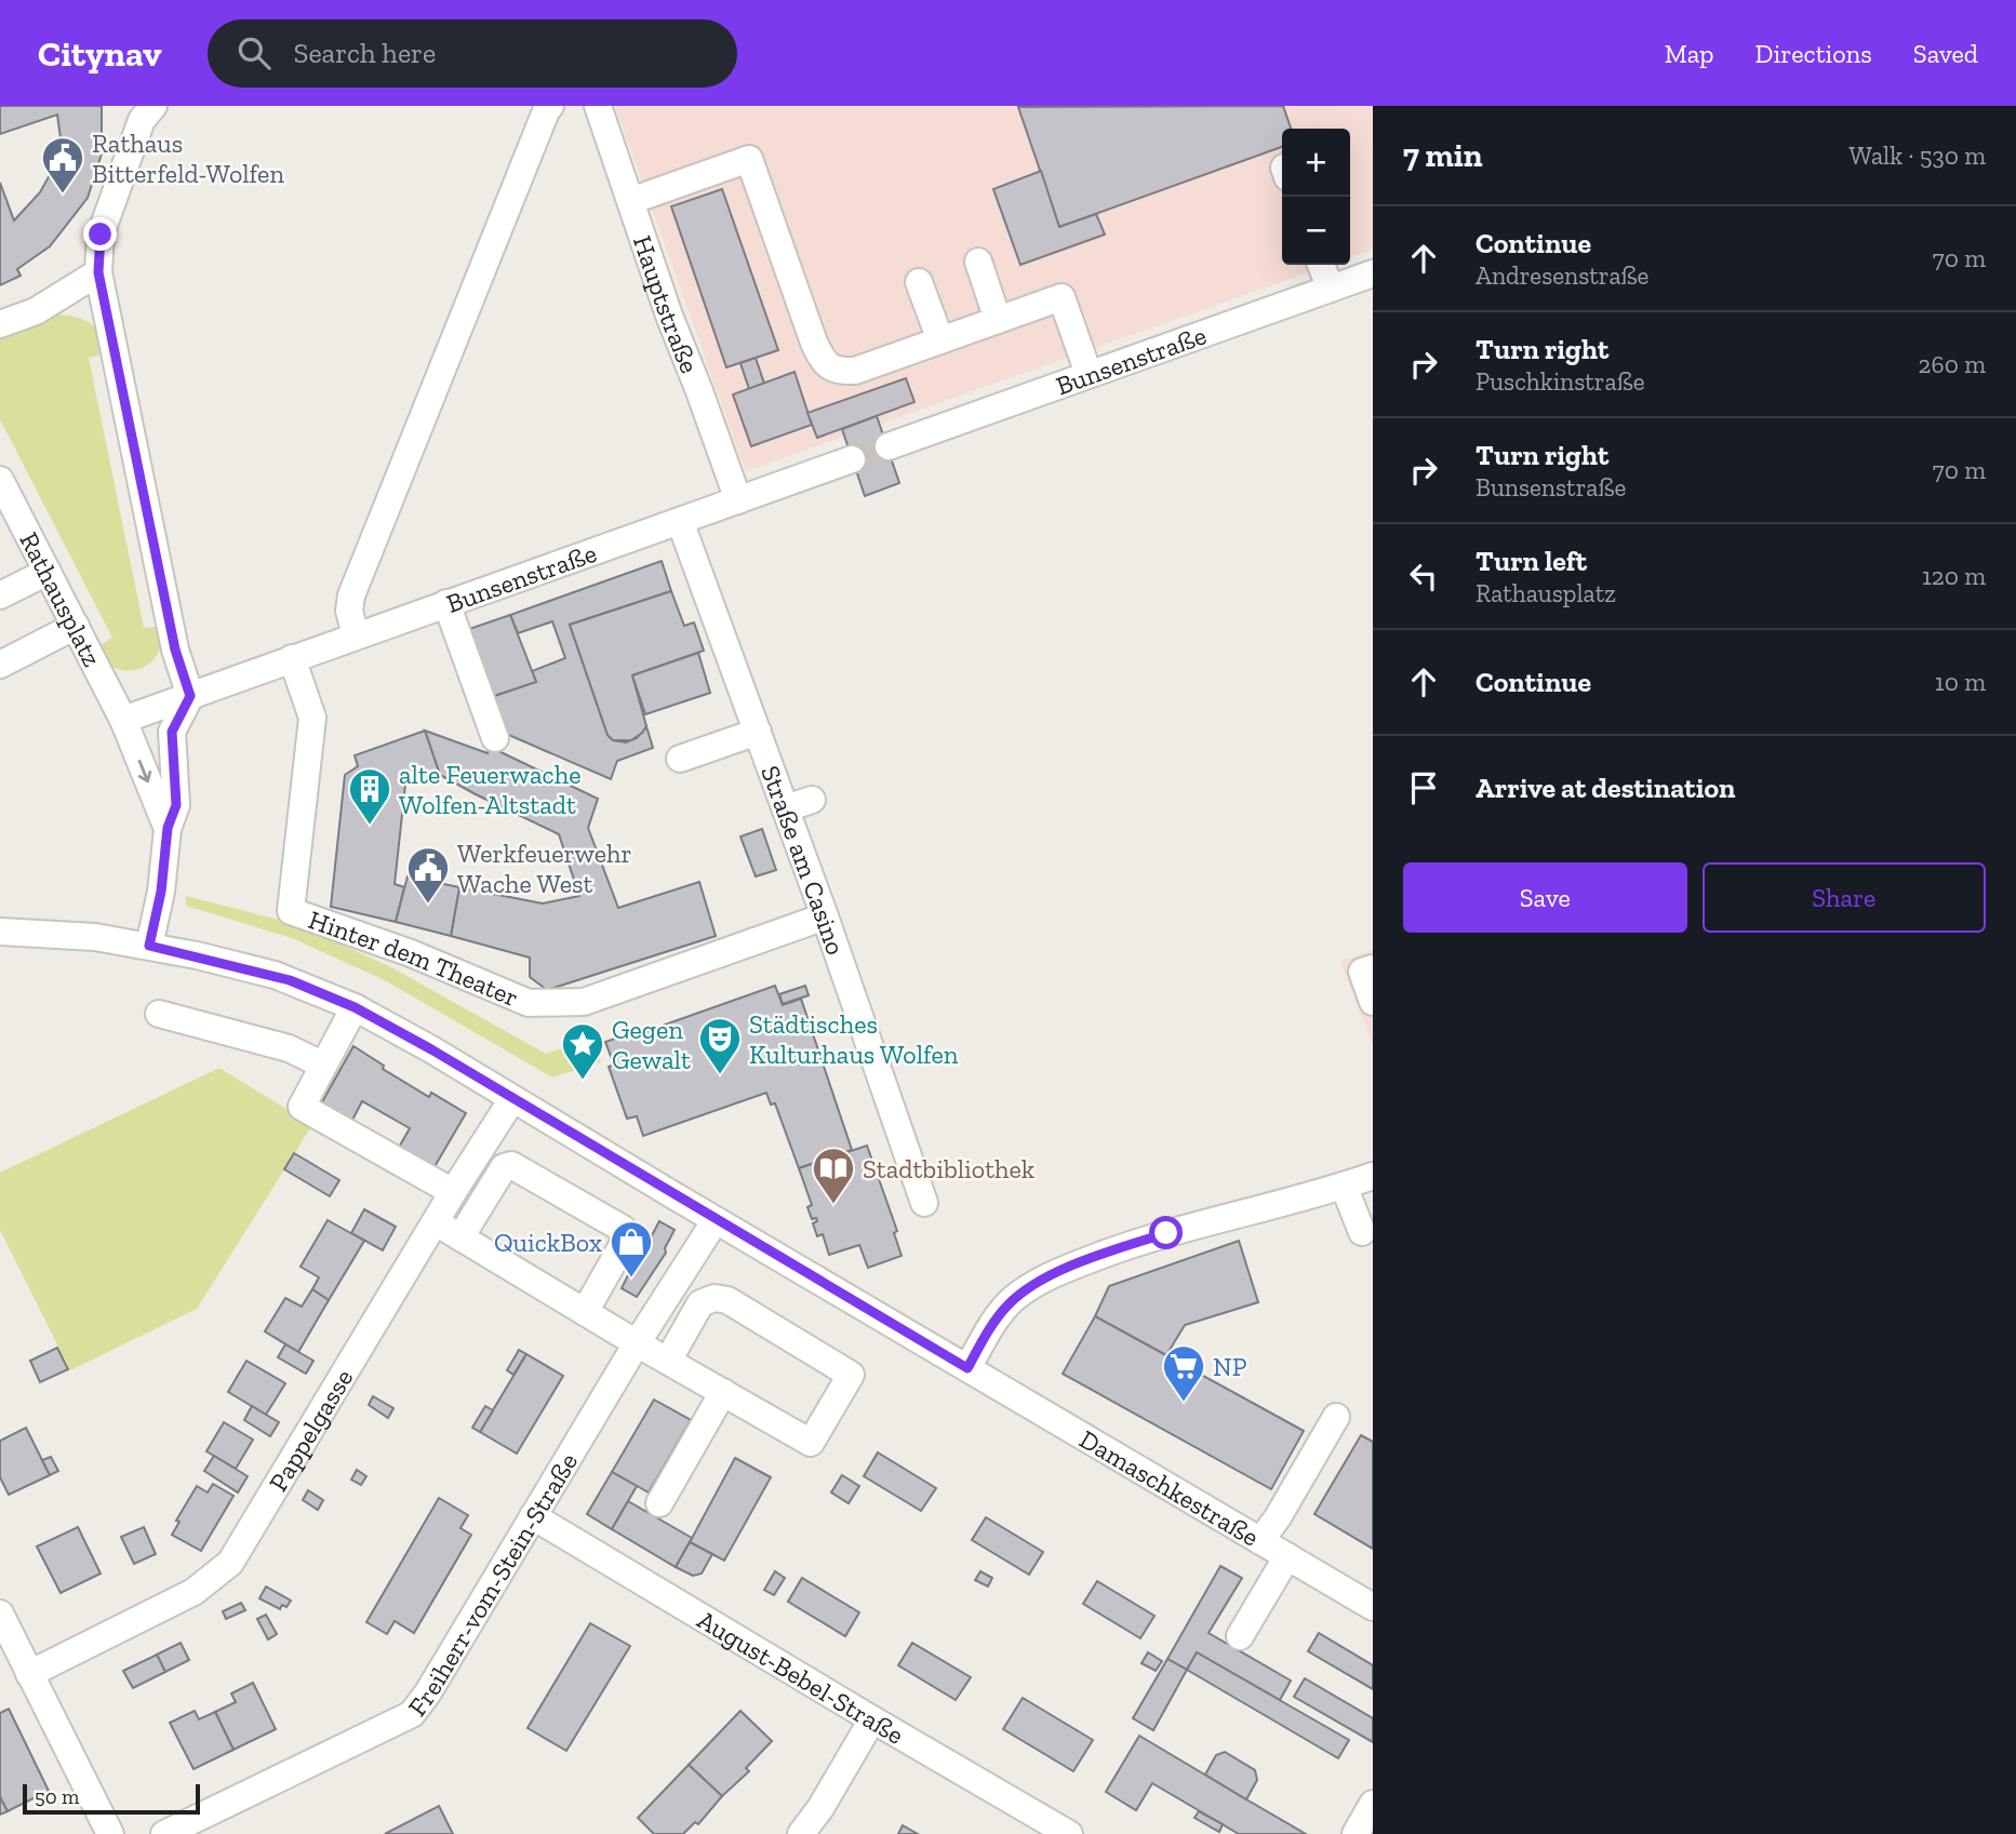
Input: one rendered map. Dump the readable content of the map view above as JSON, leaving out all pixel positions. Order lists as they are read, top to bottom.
{
  "streets": {
    "street": [
      "Hauptstraße",
      "Bunsenstraße",
      "Rathausplatz",
      "Straße am Casino",
      "Hinter dem Theater",
      "Pappelgasse",
      "Damaschkestraße",
      "Freiherr-vom-Stein-Straße",
      "August-Bebel-Straße"
    ]
  },
  "crossings": [
    ["Hauptstraße", "Bunsenstraße"],
    ["Bunsenstraße", "Rathausplatz"],
    ["Bunsenstraße", "Straße am Casino"],
    ["Bunsenstraße", "Hinter dem Theater"],
    ["Straße am Casino", "Hinter dem Theater"],
    ["Pappelgasse", "Damaschkestraße"],
    ["Damaschkestraße", "Freiherr-vom-Stein-Straße"],
    ["Freiherr-vom-Stein-Straße", "August-Bebel-Straße"]
  ],
  "places": {
    "public building": ["Rathaus Bitterfeld-Wolfen", "Werkfeuerwehr Wache West"],
    "building": ["alte Feuerwache Wolfen-Altstadt"],
    "theatre": ["Städtisches Kulturhaus Wolfen"],
    "place": ["Gegen Gewalt"],
    "library": ["Stadtbibliothek"],
    "shop": ["QuickBox"],
    "supermarket": ["NP"]
  },
  "scale_bar": "50 m",
  "page": {
    "header": "Citynav",
    "search": "Search here",
    "nav": ["Map", "Directions", "Saved"],
    "heading": ["7 min", "Walk · 530 m"],
    "map_buttons": ["+", "−"],
    "list": [
      ["Continue", "Andresenstraße", "70 m"],
      ["Turn right", "Puschkinstraße", "260 m"],
      ["Turn right", "Bunsenstraße", "70 m"],
      ["Turn left", "Rathausplatz", "120 m"],
      ["Continue", "10 m"],
      "Arrive at destination"
    ],
    "buttons": ["Save", "Share"],
    "scale": "50 m"
  }
}
